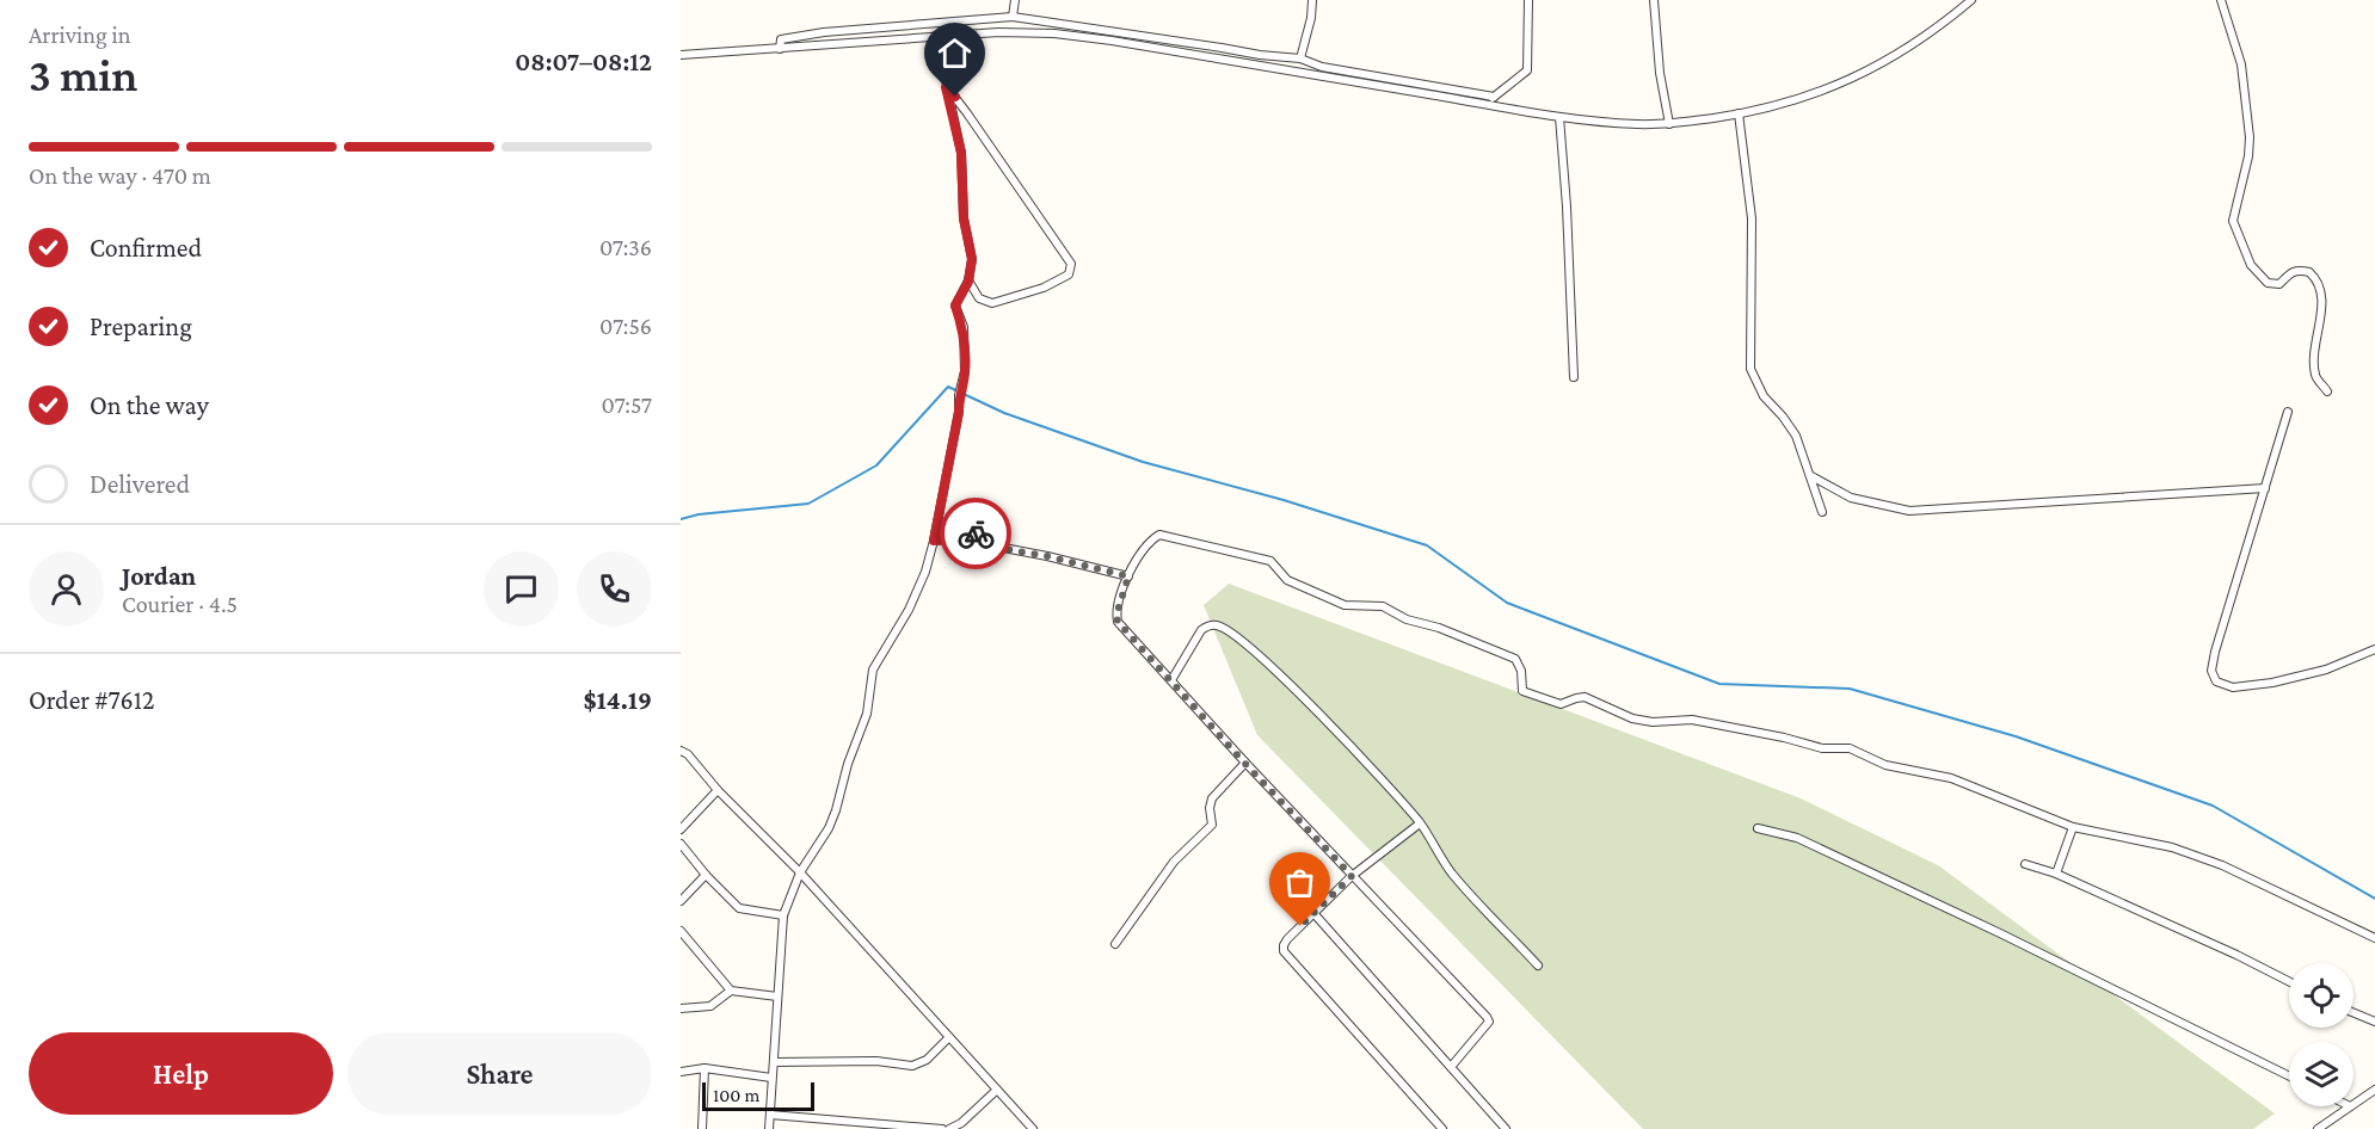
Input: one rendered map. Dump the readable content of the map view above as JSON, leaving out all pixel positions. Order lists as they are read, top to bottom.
{
  "scale_bar": "100 m",
  "page": {
    "heading": ["3 min", "Arriving in", "08:07–08:12"],
    "panel": [
      "Jordan",
      "Courier · 4.5",
      "Order #7612",
      "$14.19"
    ],
    "bar": "On the way · 470 m",
    "list": [
      ["Confirmed", "07:36"],
      ["Preparing", "07:56"],
      ["On the way", "07:57"],
      "Delivered"
    ],
    "buttons": ["Help", "Share"],
    "scale": "100 m"
  }
}
